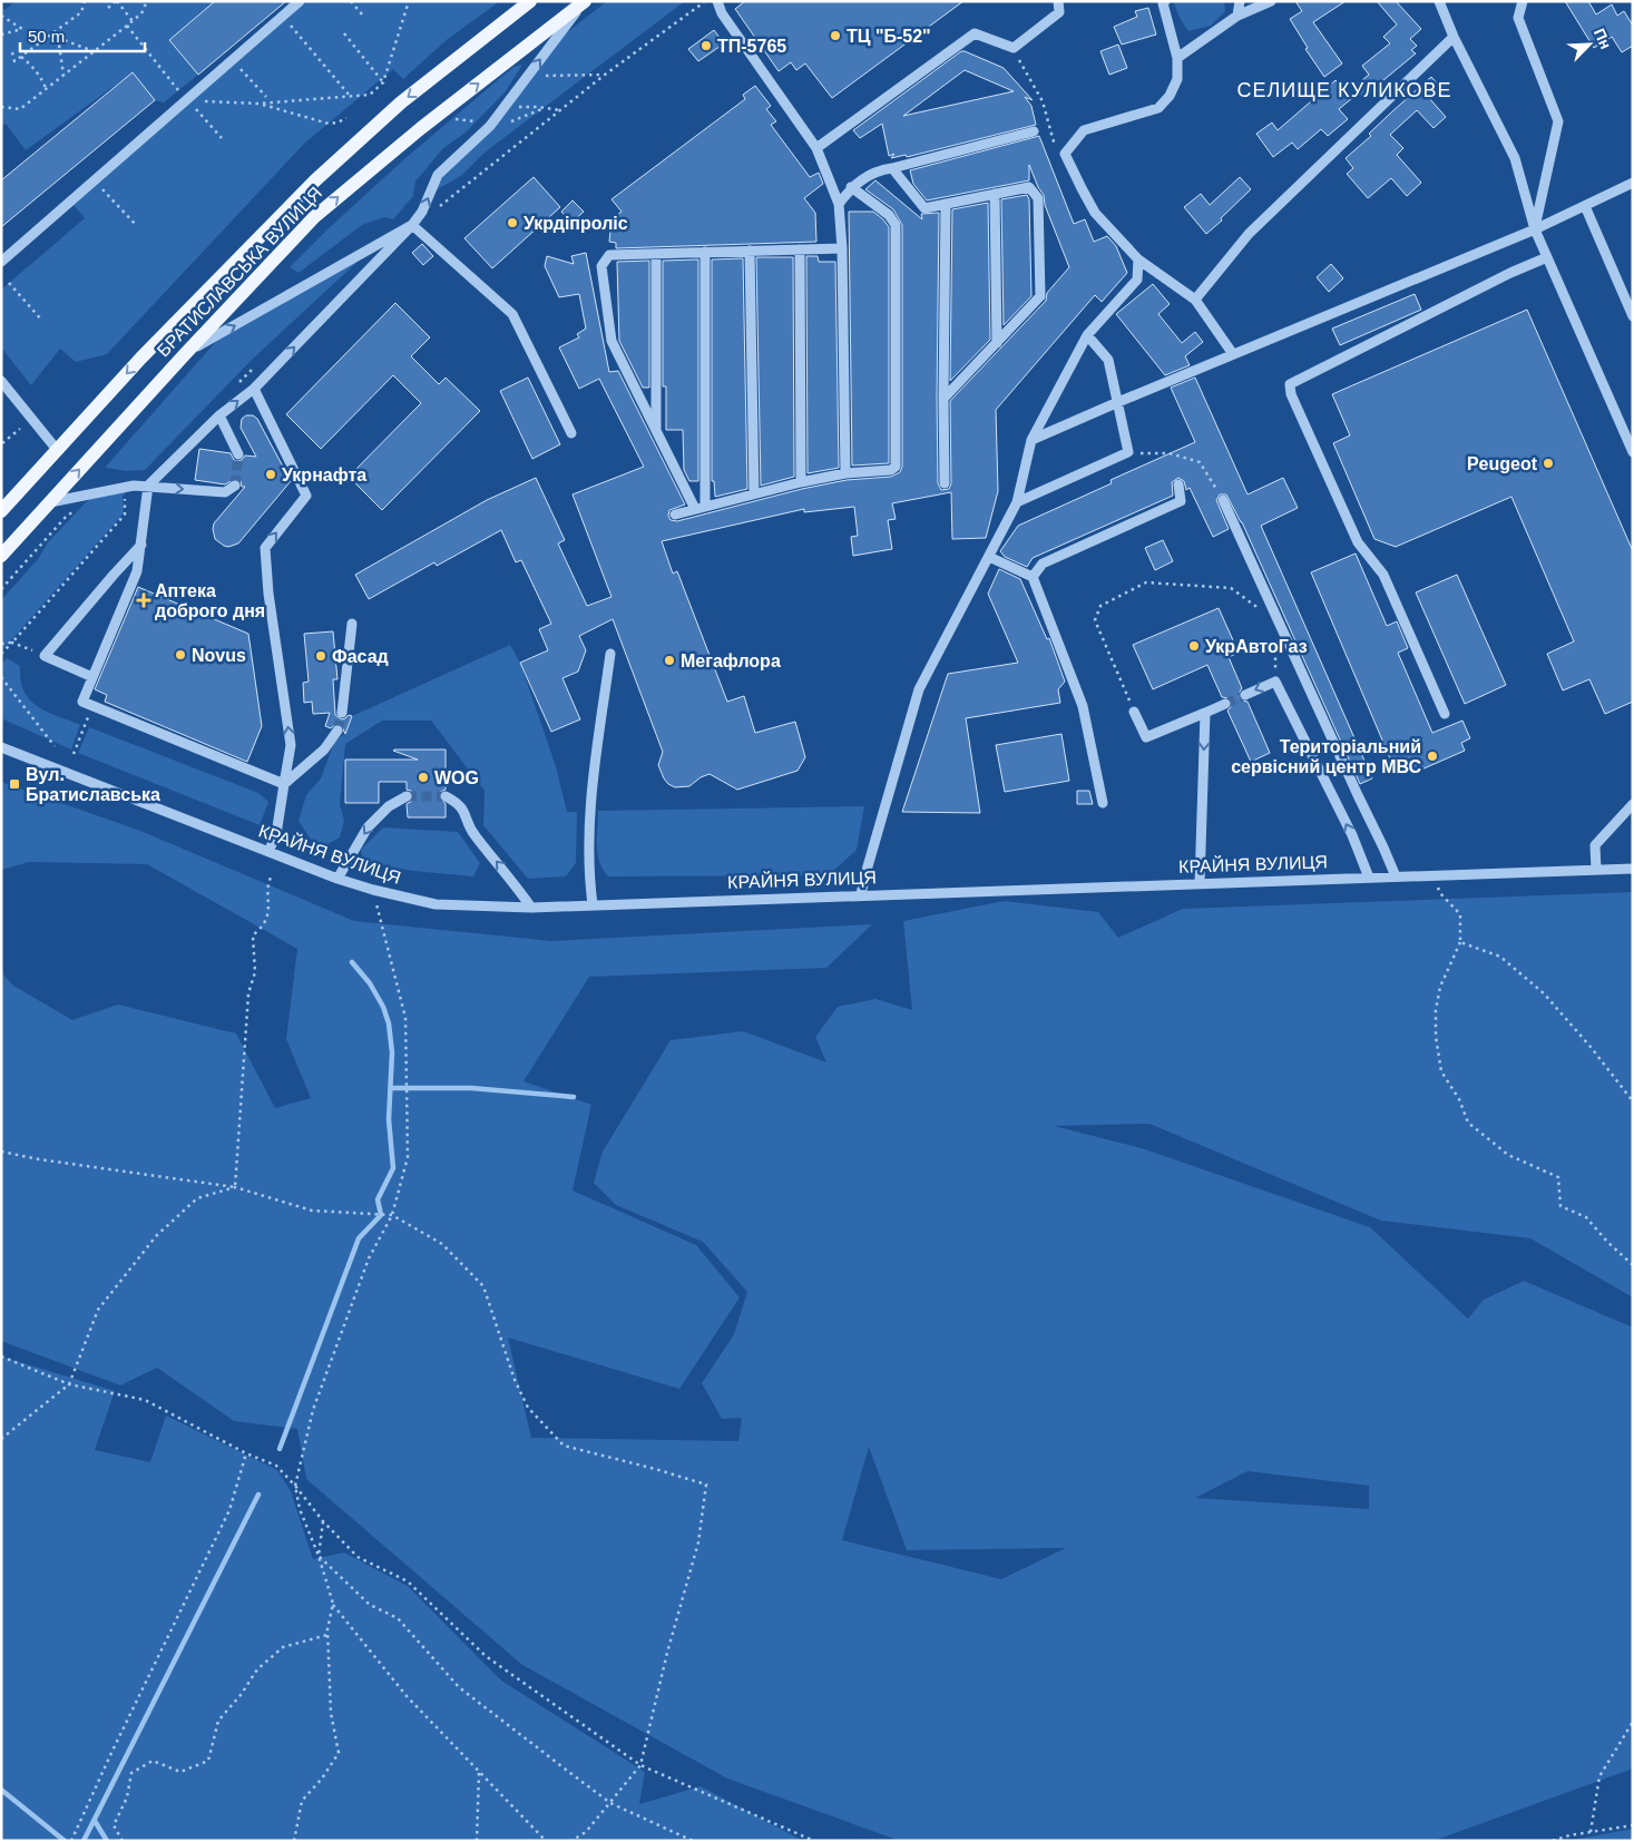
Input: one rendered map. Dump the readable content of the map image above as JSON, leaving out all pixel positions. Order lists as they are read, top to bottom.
{
  "streets": {
    "main road": ["БРАТИСЛАВСЬКА ВУЛИЦЯ"],
    "street": ["КРАЙНЯ ВУЛИЦЯ"]
  },
  "districts": ["СЕЛИЩЕ КУЛИКОВЕ"],
  "places": {
    "other": [
      "ТЦ \"Б-52\"",
      "ТП-5765",
      "Укрдіпроліс",
      "Peugeot",
      "Укрнафта",
      "УкрАвтоГаз",
      "Novus",
      "Фасад",
      "Мегафлора",
      "Територіальний сервісний центр МВС",
      "WOG"
    ],
    "health": ["Аптека доброго дня"],
    "transit": ["Вул. Братиславська"]
  },
  "scale_bar": "50 m",
  "north": "top right"
}
